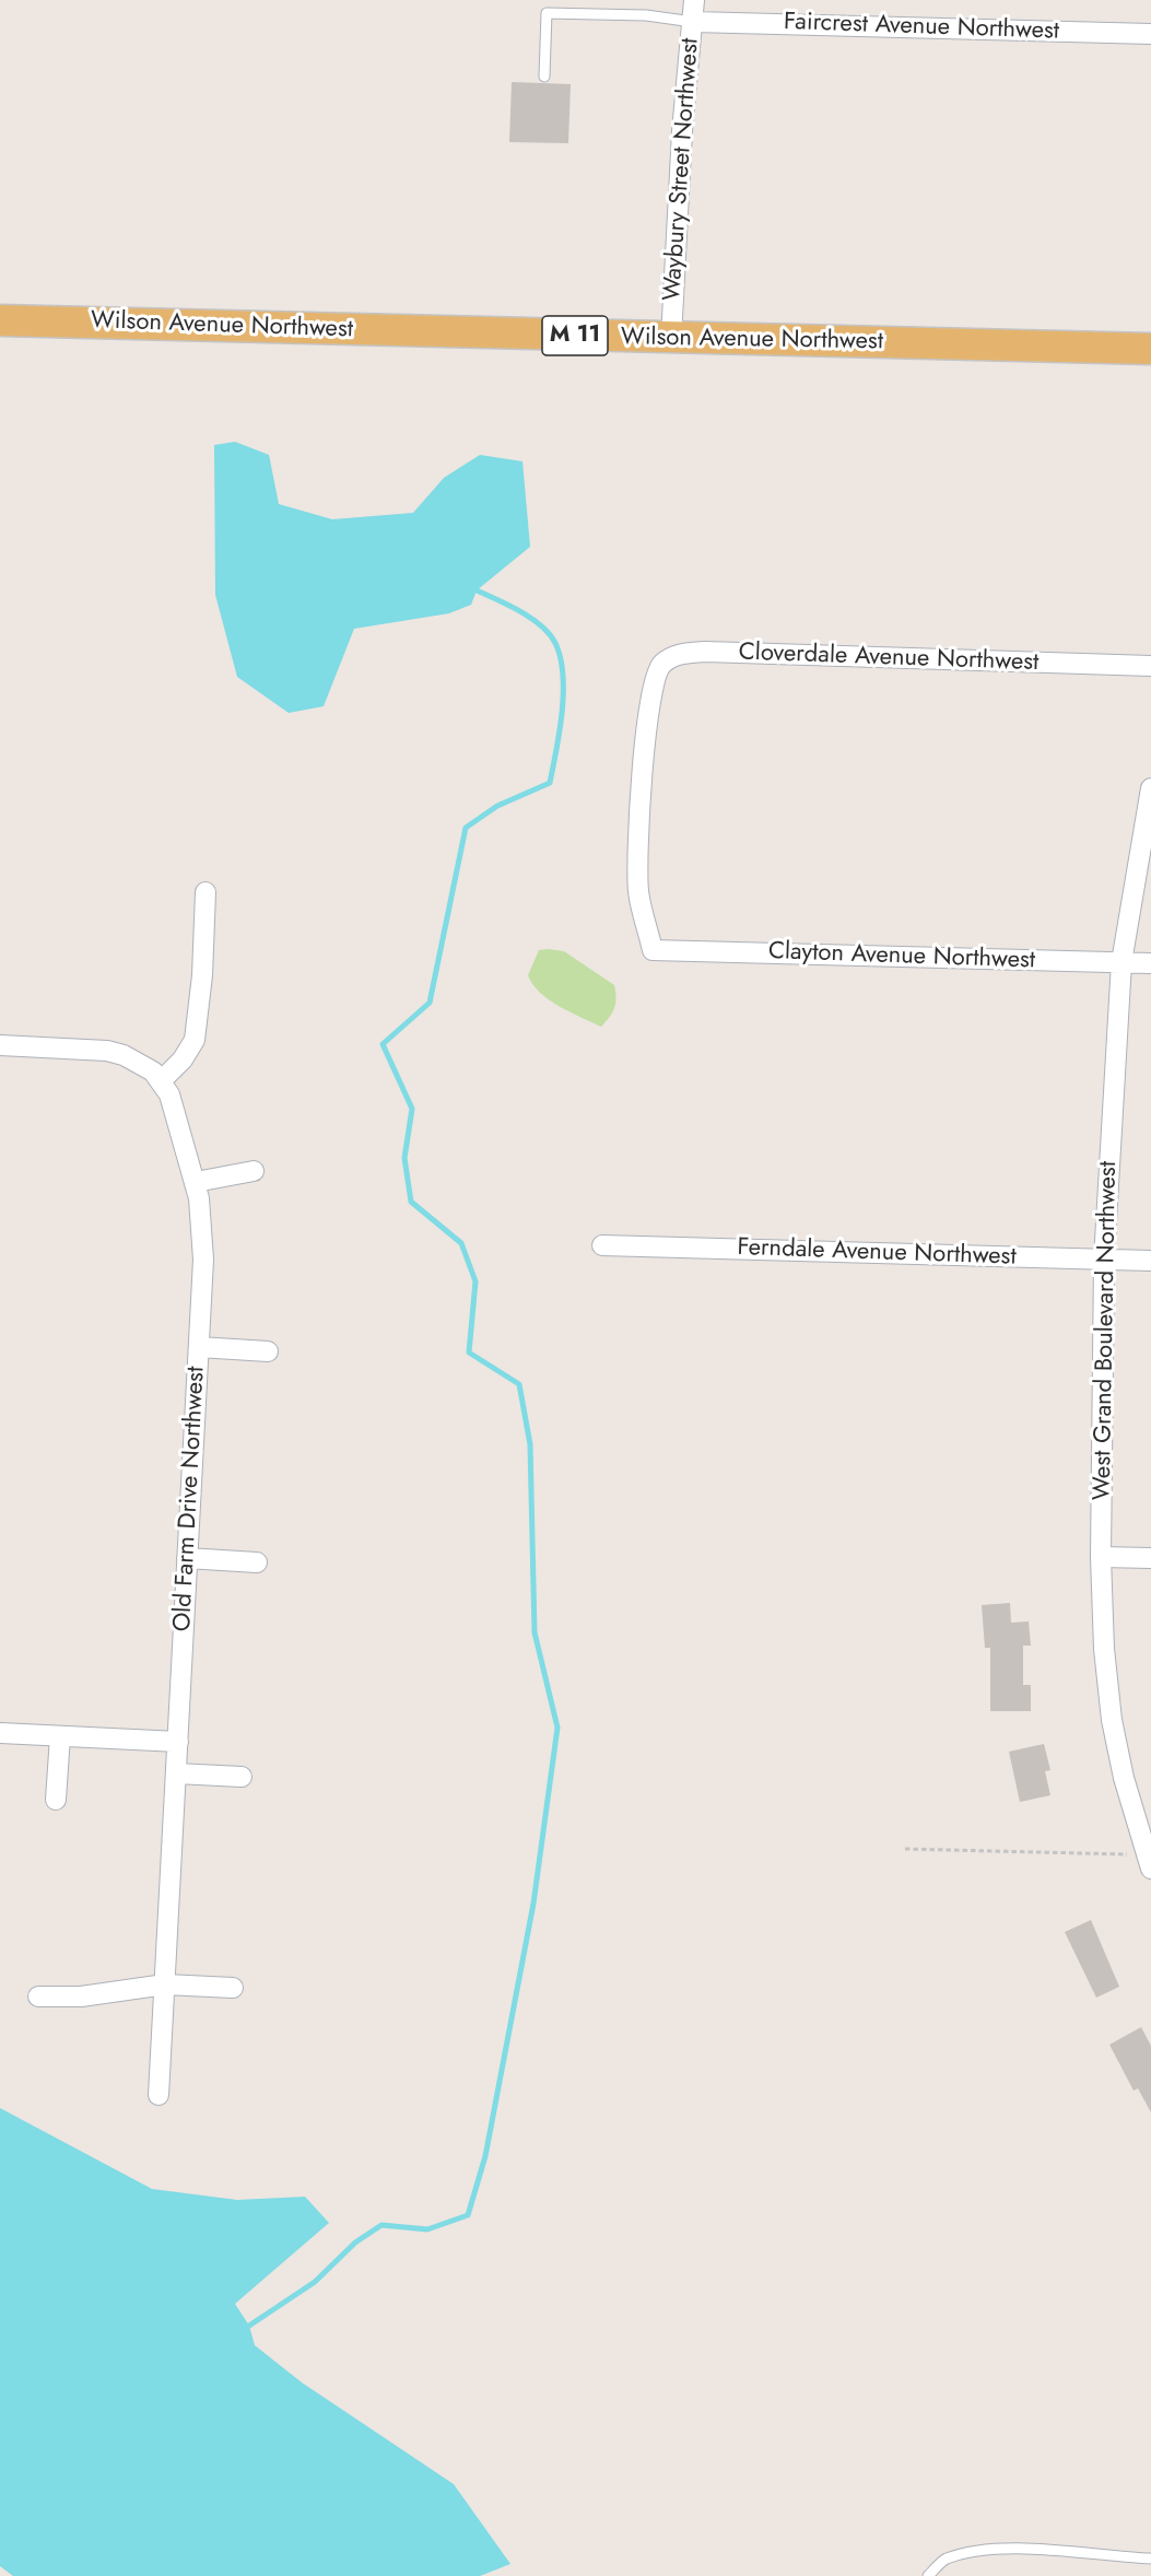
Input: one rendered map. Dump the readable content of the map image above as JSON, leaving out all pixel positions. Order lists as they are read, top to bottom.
{
  "streets": {
    "main road": ["Wilson Avenue Northwest", "M 11"],
    "street": [
      "Faircrest Avenue Northwest",
      "Waybury Street Northwest",
      "Cloverdale Avenue Northwest",
      "Clayton Avenue Northwest",
      "Ferndale Avenue Northwest",
      "West Grand Boulevard Northwest",
      "Old Farm Drive Northwest"
    ]
  },
  "crossings": [
    ["Faircrest Avenue Northwest", "Waybury Street Northwest"],
    ["Waybury Street Northwest", "Wilson Avenue Northwest"],
    ["Cloverdale Avenue Northwest", "Clayton Avenue Northwest"],
    ["Clayton Avenue Northwest", "West Grand Boulevard Northwest"],
    ["Ferndale Avenue Northwest", "West Grand Boulevard Northwest"]
  ]
}
